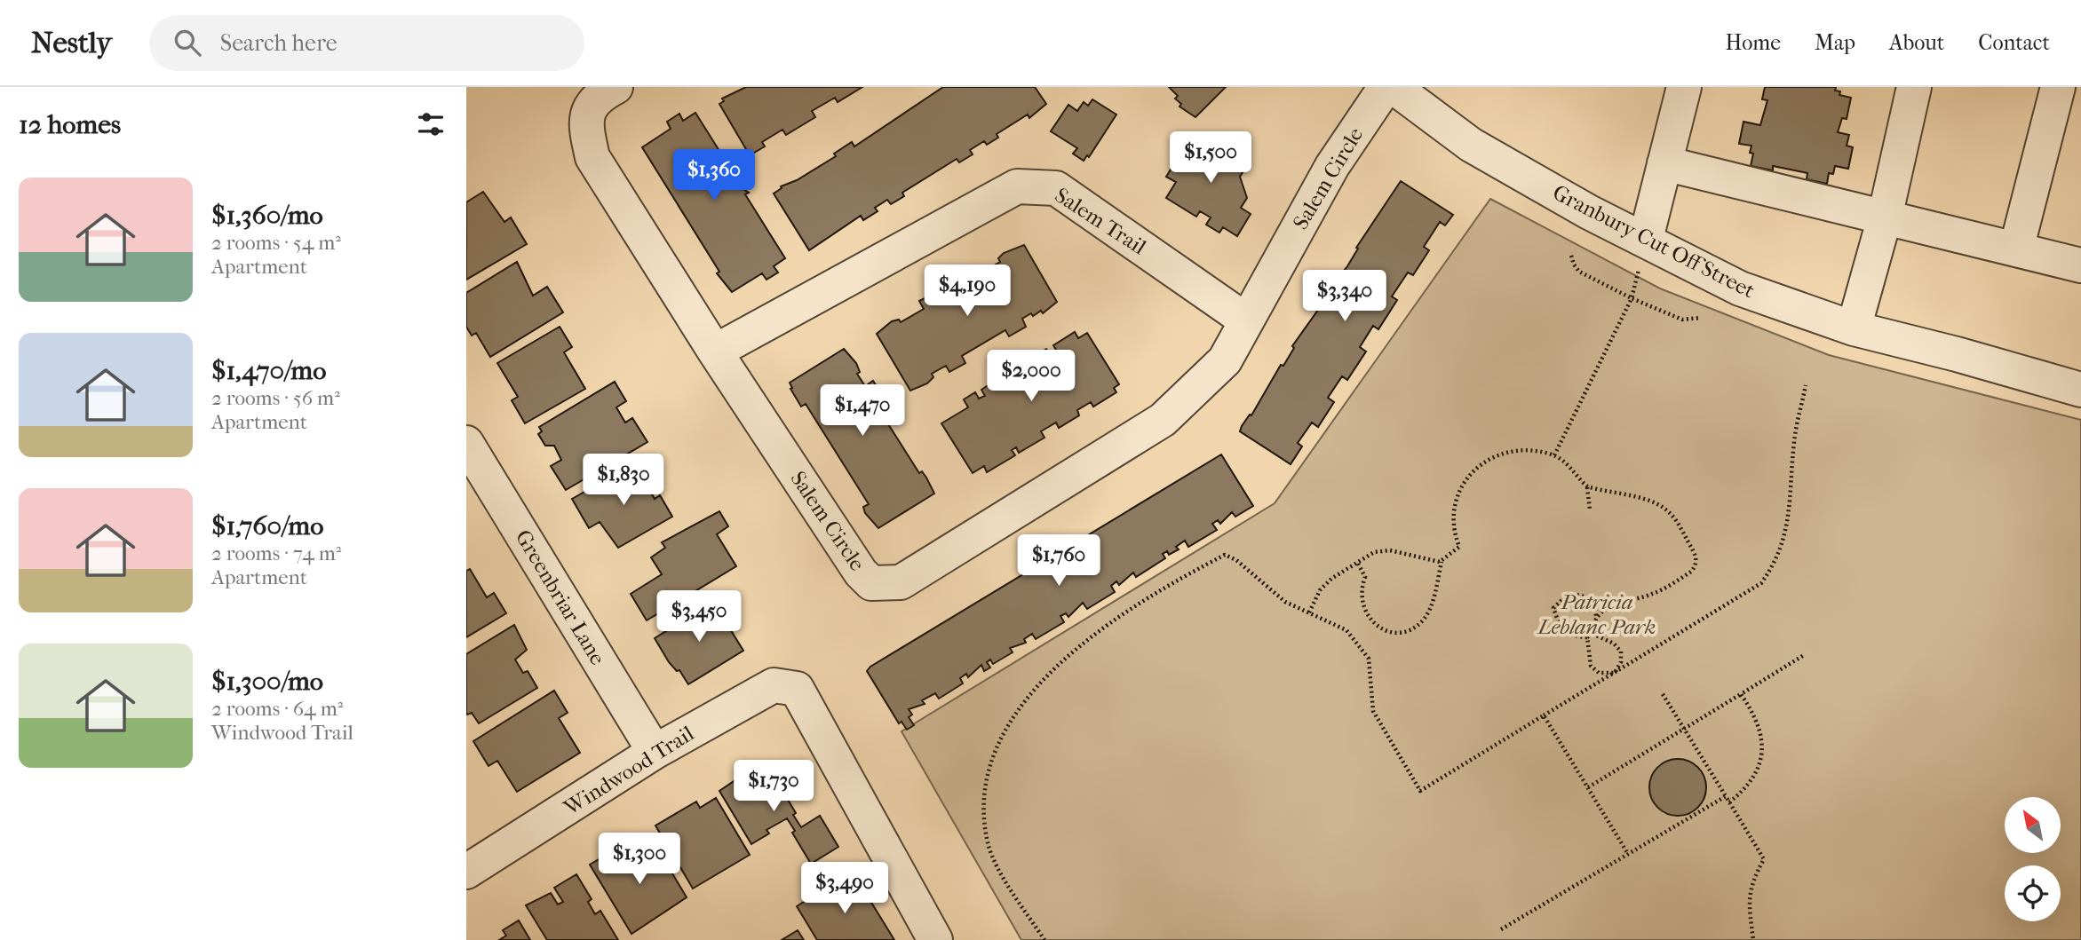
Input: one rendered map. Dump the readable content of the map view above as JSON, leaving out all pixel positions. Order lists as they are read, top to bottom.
{
  "streets": {
    "street": [
      "Salem Circle",
      "Salem Trail",
      "Granbury Cut Off Street",
      "Greenbriar Lane",
      "Windwood Trail"
    ]
  },
  "crossings": [
    ["Salem Circle", "Salem Trail"],
    ["Greenbriar Lane", "Windwood Trail"]
  ],
  "parks": ["Patricia Leblanc Park"],
  "north": "top left",
  "page": {
    "header": "Nestly",
    "search": "Search here",
    "nav": [
      "Home",
      "Map",
      "About",
      "Contact"
    ],
    "heading": "12 homes",
    "price": [
      "$1,500",
      "$1,360",
      "$4,190",
      "$3,340",
      "$2,000",
      "$1,470",
      "$1,830",
      "$1,760",
      "$3,450",
      "$1,730",
      "$1,300",
      "$3,490"
    ],
    "list": [
      {
        "name": "$1,360/mo",
        "note": "2 rooms · 54 m² · Apartment"
      },
      {
        "name": "$1,470/mo",
        "note": "2 rooms · 56 m² · Apartment"
      },
      {
        "name": "$1,760/mo",
        "note": "2 rooms · 74 m² · Apartment"
      },
      {
        "name": "$1,300/mo",
        "note": "2 rooms · 64 m² · Windwood Trail"
      }
    ]
  }
}
